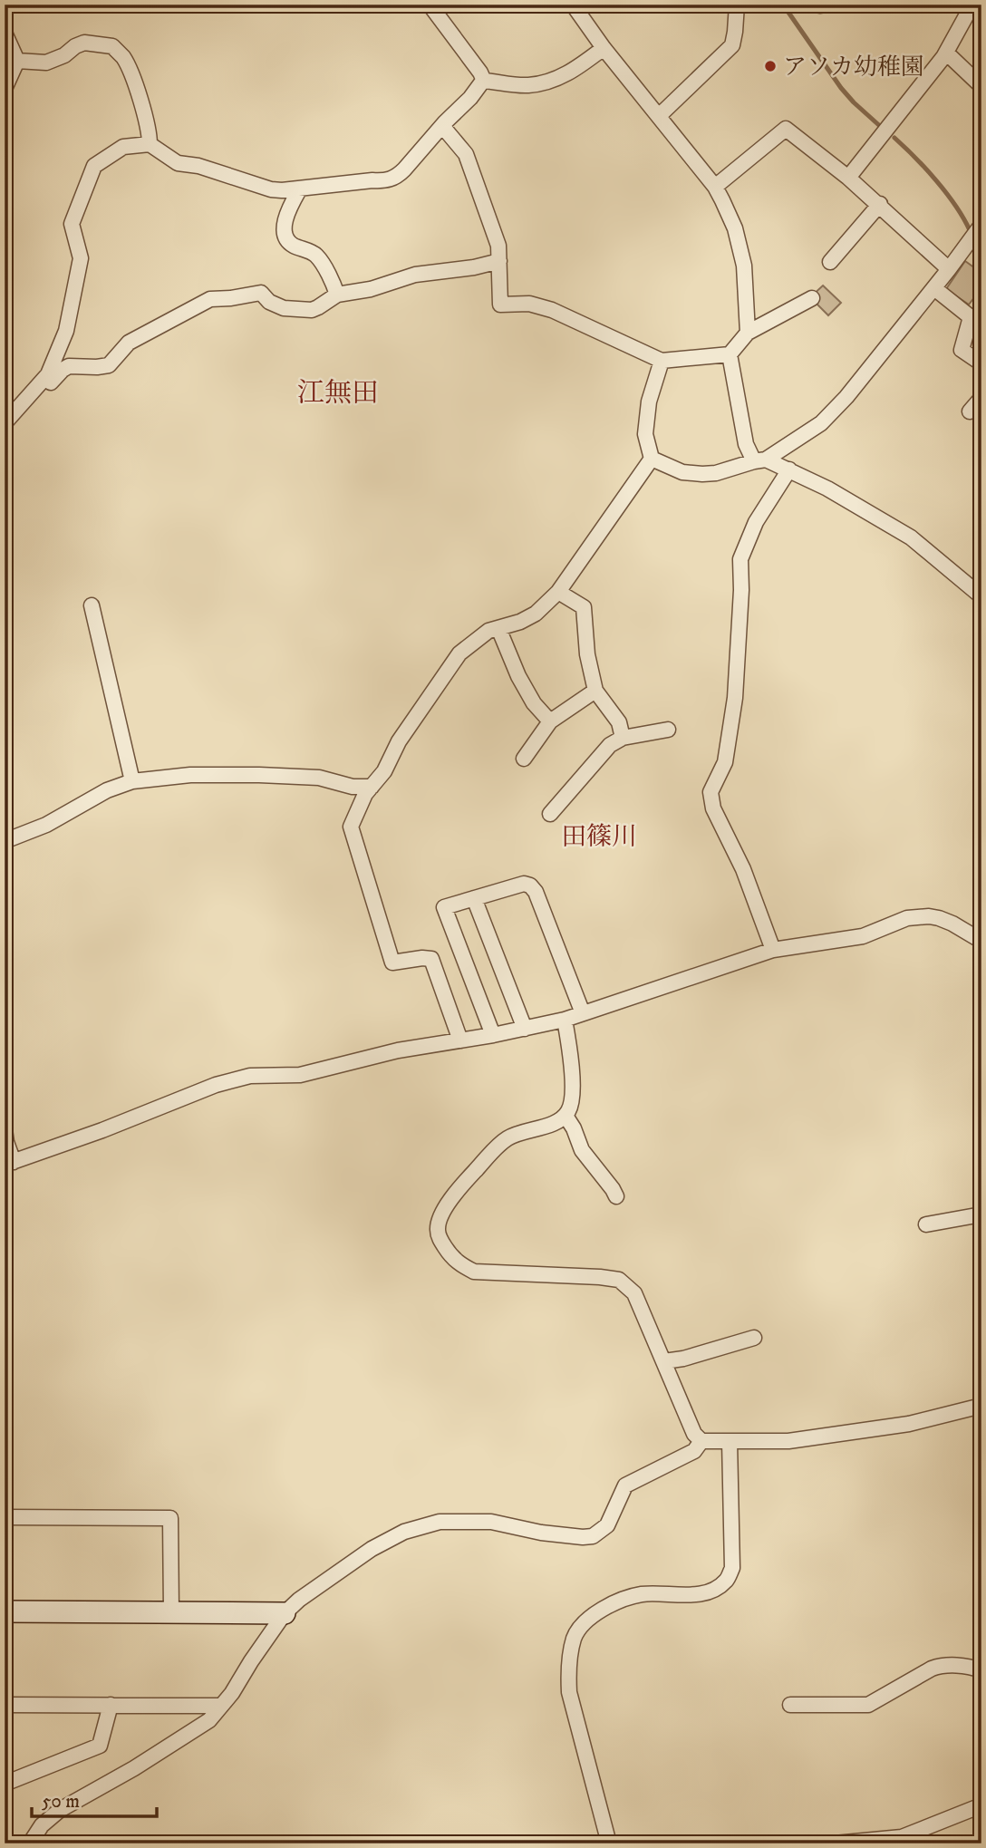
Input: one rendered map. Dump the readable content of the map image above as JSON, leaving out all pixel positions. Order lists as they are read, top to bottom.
{
  "districts": ["江無田", "田篠川"],
  "places": ["アソカ幼稚園"],
  "scale_bar": "50 m"
}
